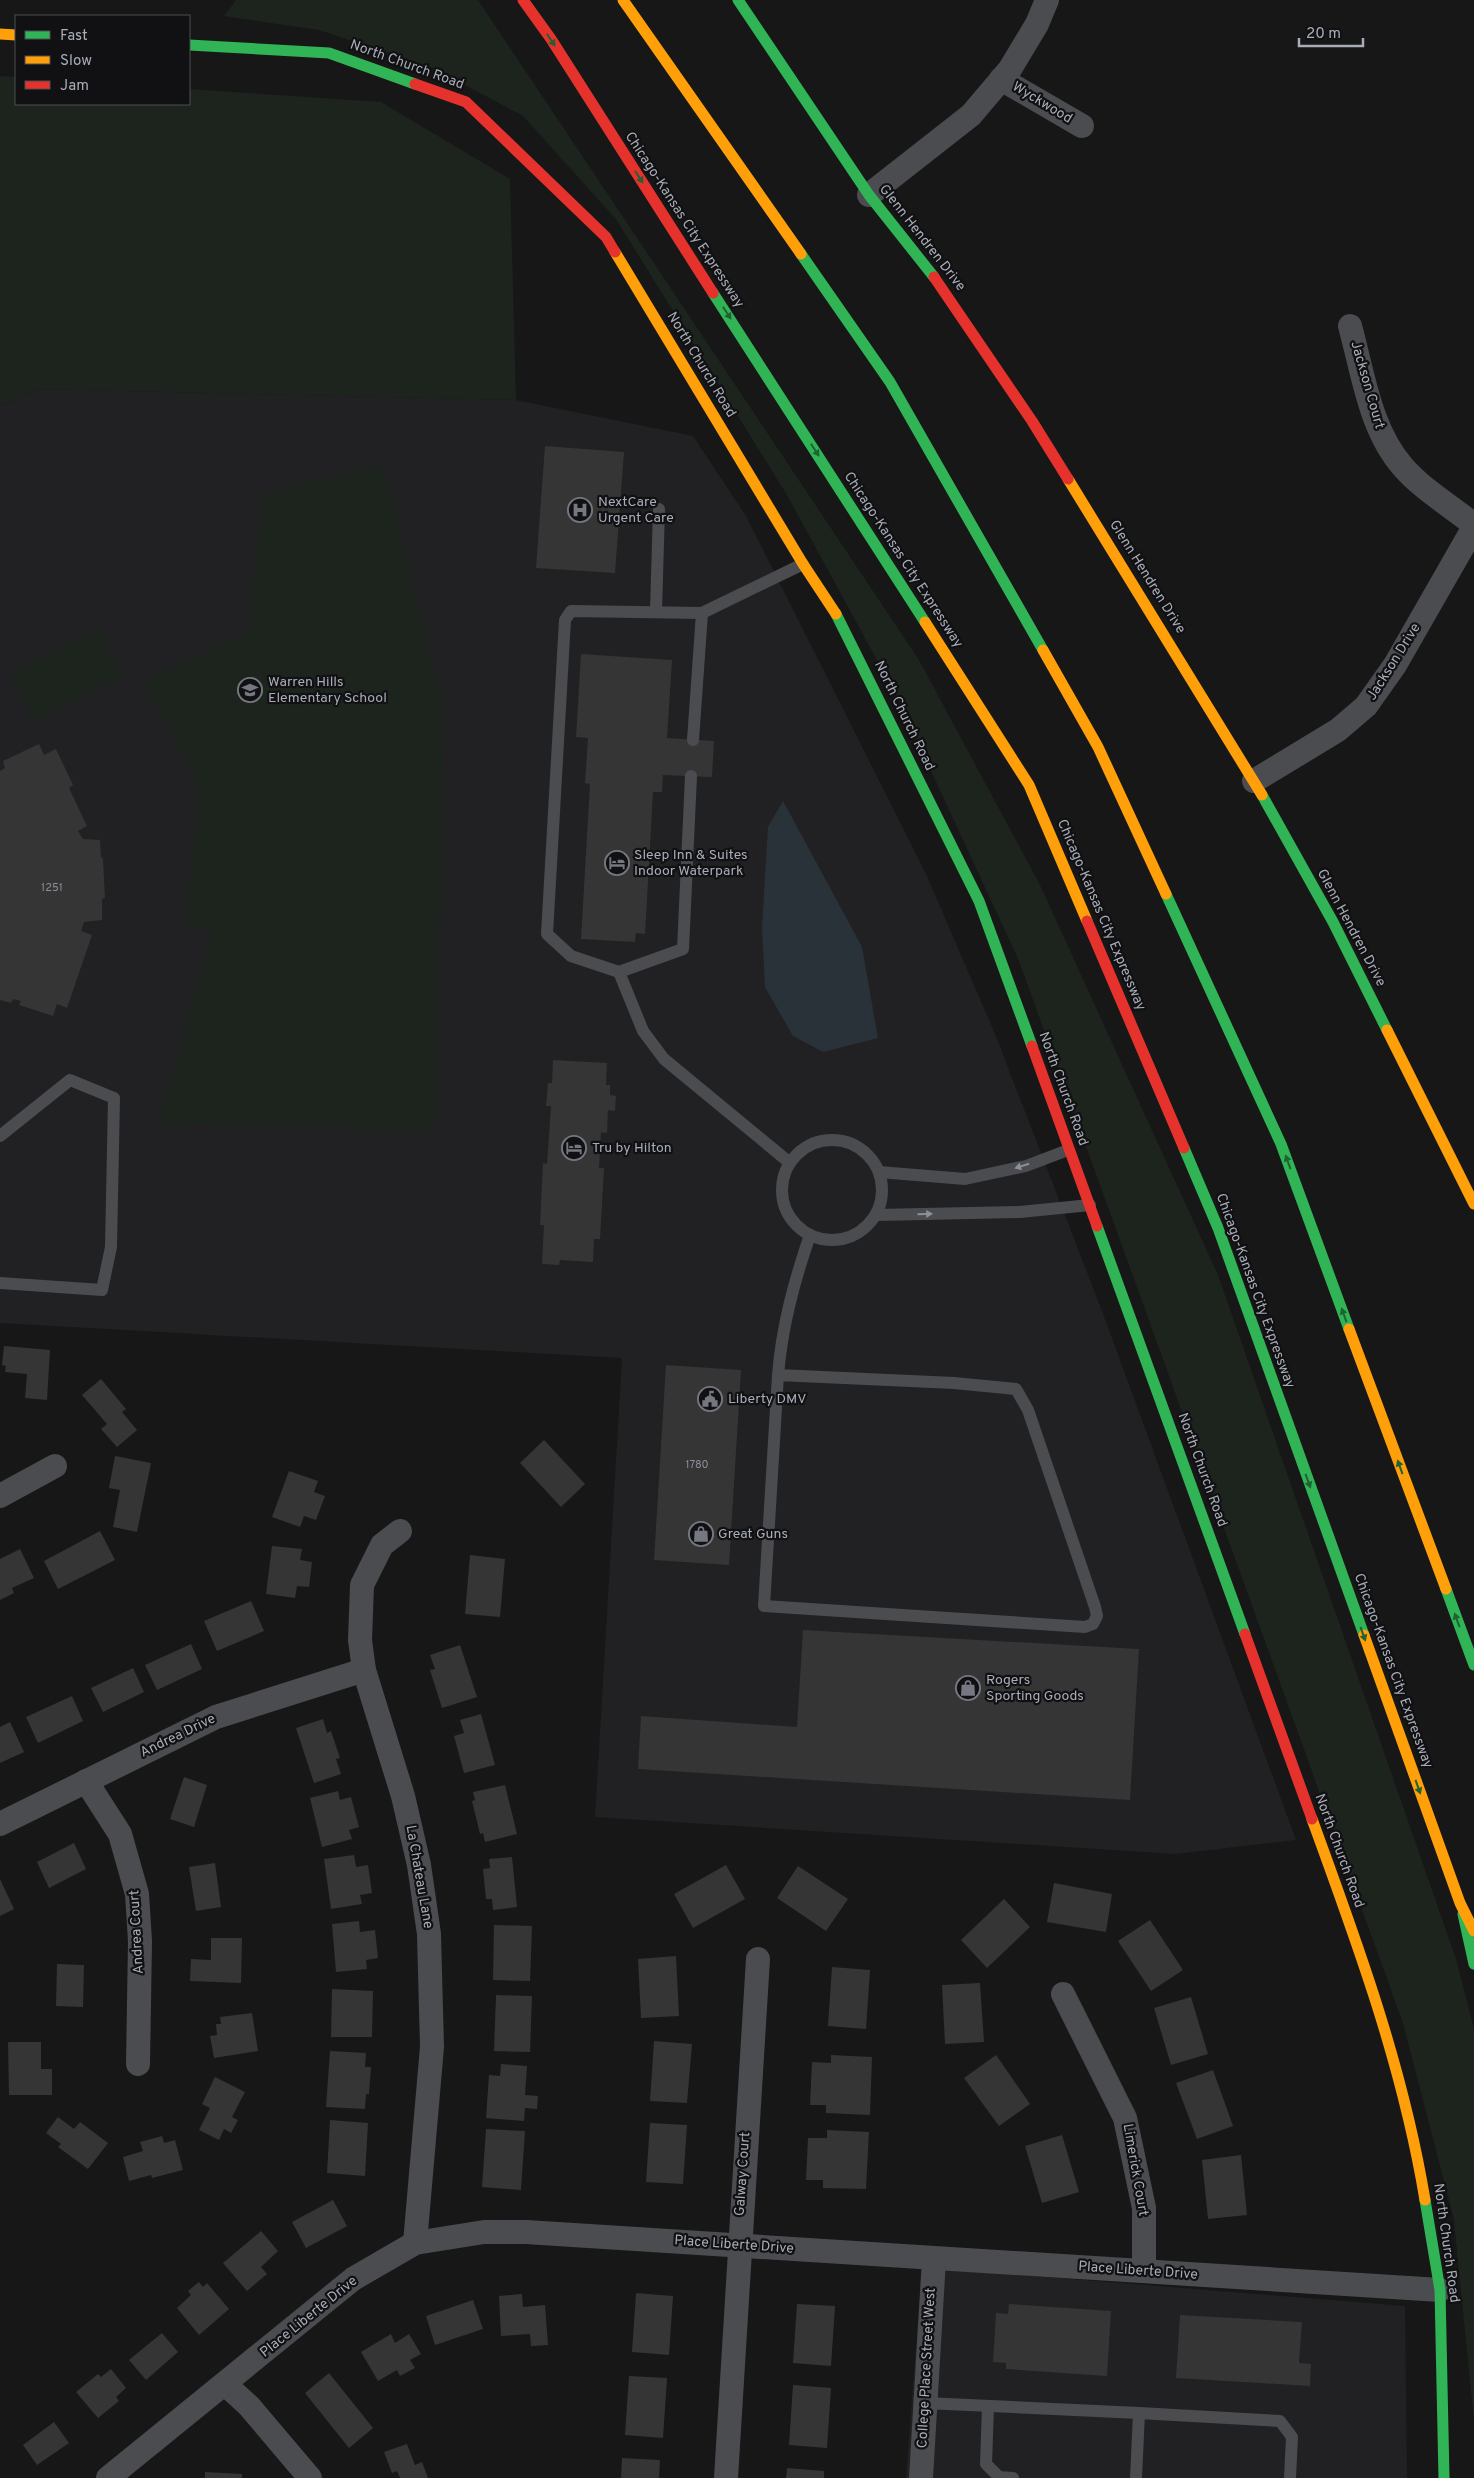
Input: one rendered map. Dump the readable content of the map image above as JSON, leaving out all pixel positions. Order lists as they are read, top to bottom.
{
  "streets": {
    "main road": ["North Church Road", "Chicago-Kansas City Expressway", "Glenn Hendren Drive"],
    "street": [
      "Wyckwood",
      "Jackson Court",
      "Jackson Drive",
      "Andrea Drive",
      "La Chateau Lane",
      "Andrea Court",
      "Limerick Court",
      "Galway Court",
      "Place Liberte Drive",
      "College Place Street West"
    ]
  },
  "crossings": [
    ["North Church Road", "Place Liberte Drive"],
    ["Glenn Hendren Drive", "Jackson Drive"],
    ["Jackson Court", "Jackson Drive"],
    ["Andrea Drive", "La Chateau Lane"],
    ["Andrea Drive", "Andrea Court"],
    ["La Chateau Lane", "Place Liberte Drive"],
    ["Limerick Court", "Place Liberte Drive"],
    ["Galway Court", "Place Liberte Drive"],
    ["Place Liberte Drive", "College Place Street West"]
  ],
  "places": {
    "hospital": ["NextCare Urgent Care"],
    "school or university": ["Warren Hills Elementary School"],
    "hotel": ["Sleep Inn & Suites Indoor Waterpark", "Tru by Hilton"],
    "public building": ["Liberty DMV"],
    "shop": ["Great Guns", "Rogers Sporting Goods"]
  },
  "house_numbers": ["1251", "1780"],
  "legend": ["Fast", "Slow", "Jam"],
  "scale_bar": "20 m"
}
